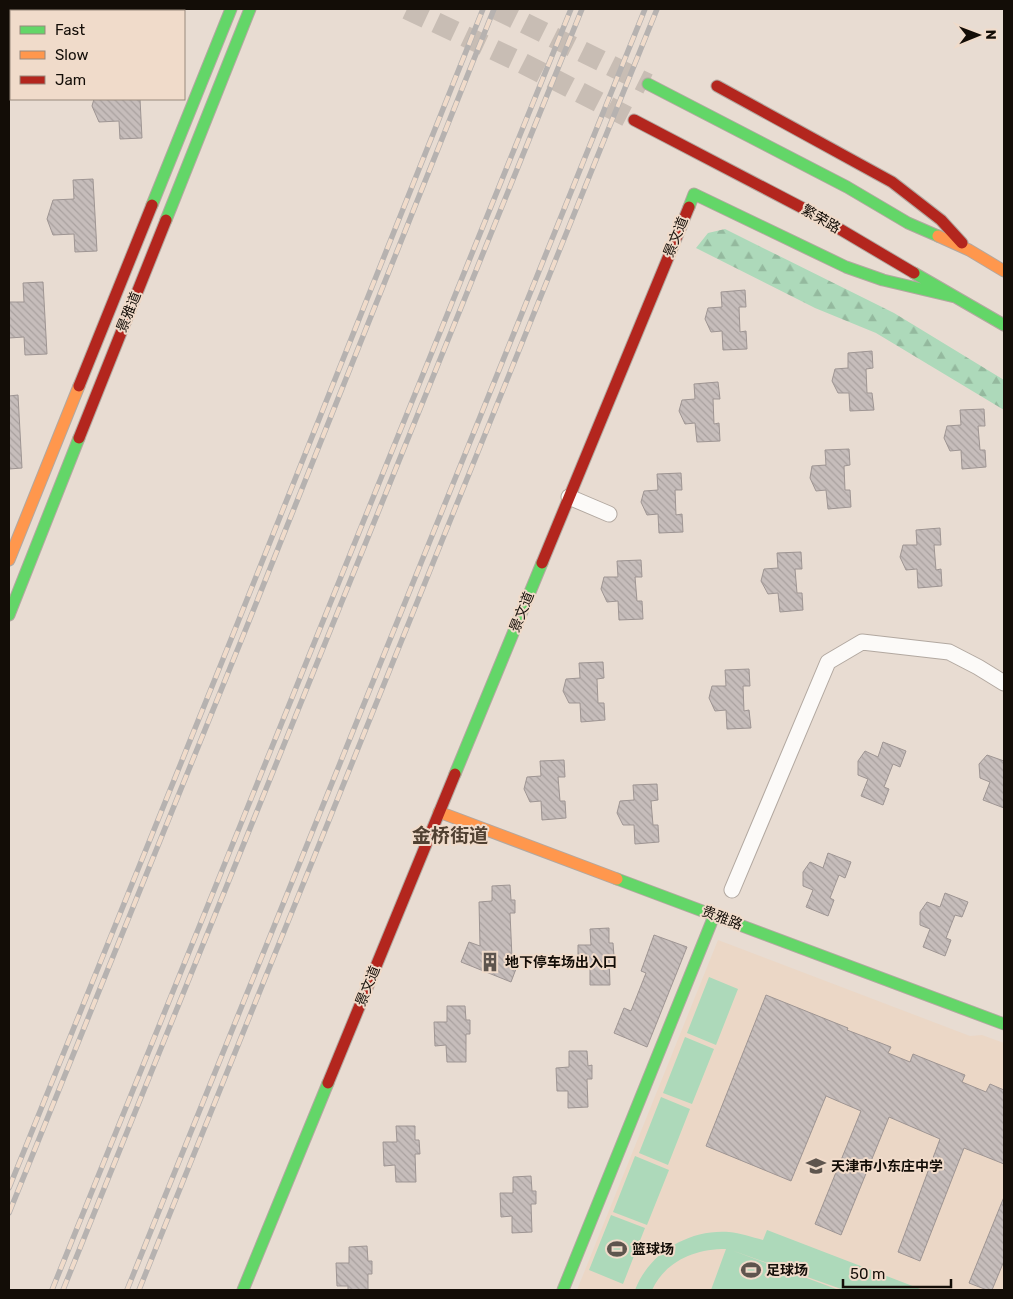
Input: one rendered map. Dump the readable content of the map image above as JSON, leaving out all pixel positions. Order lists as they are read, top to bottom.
{
  "streets": {
    "street": [
      "繁荣路",
      "景文道",
      "景雅道",
      "贵雅路"
    ]
  },
  "crossings": [
    ["繁荣路", "景文道"],
    ["景文道", "贵雅路"]
  ],
  "districts": ["金桥街道"],
  "places": {
    "building": ["地下停车场出入口"],
    "school or university": ["天津市小东庄中学"],
    "sports": ["篮球场", "足球场"]
  },
  "legend": ["Fast", "Slow", "Jam"],
  "scale_bar": "50 m",
  "north": "right"
}
